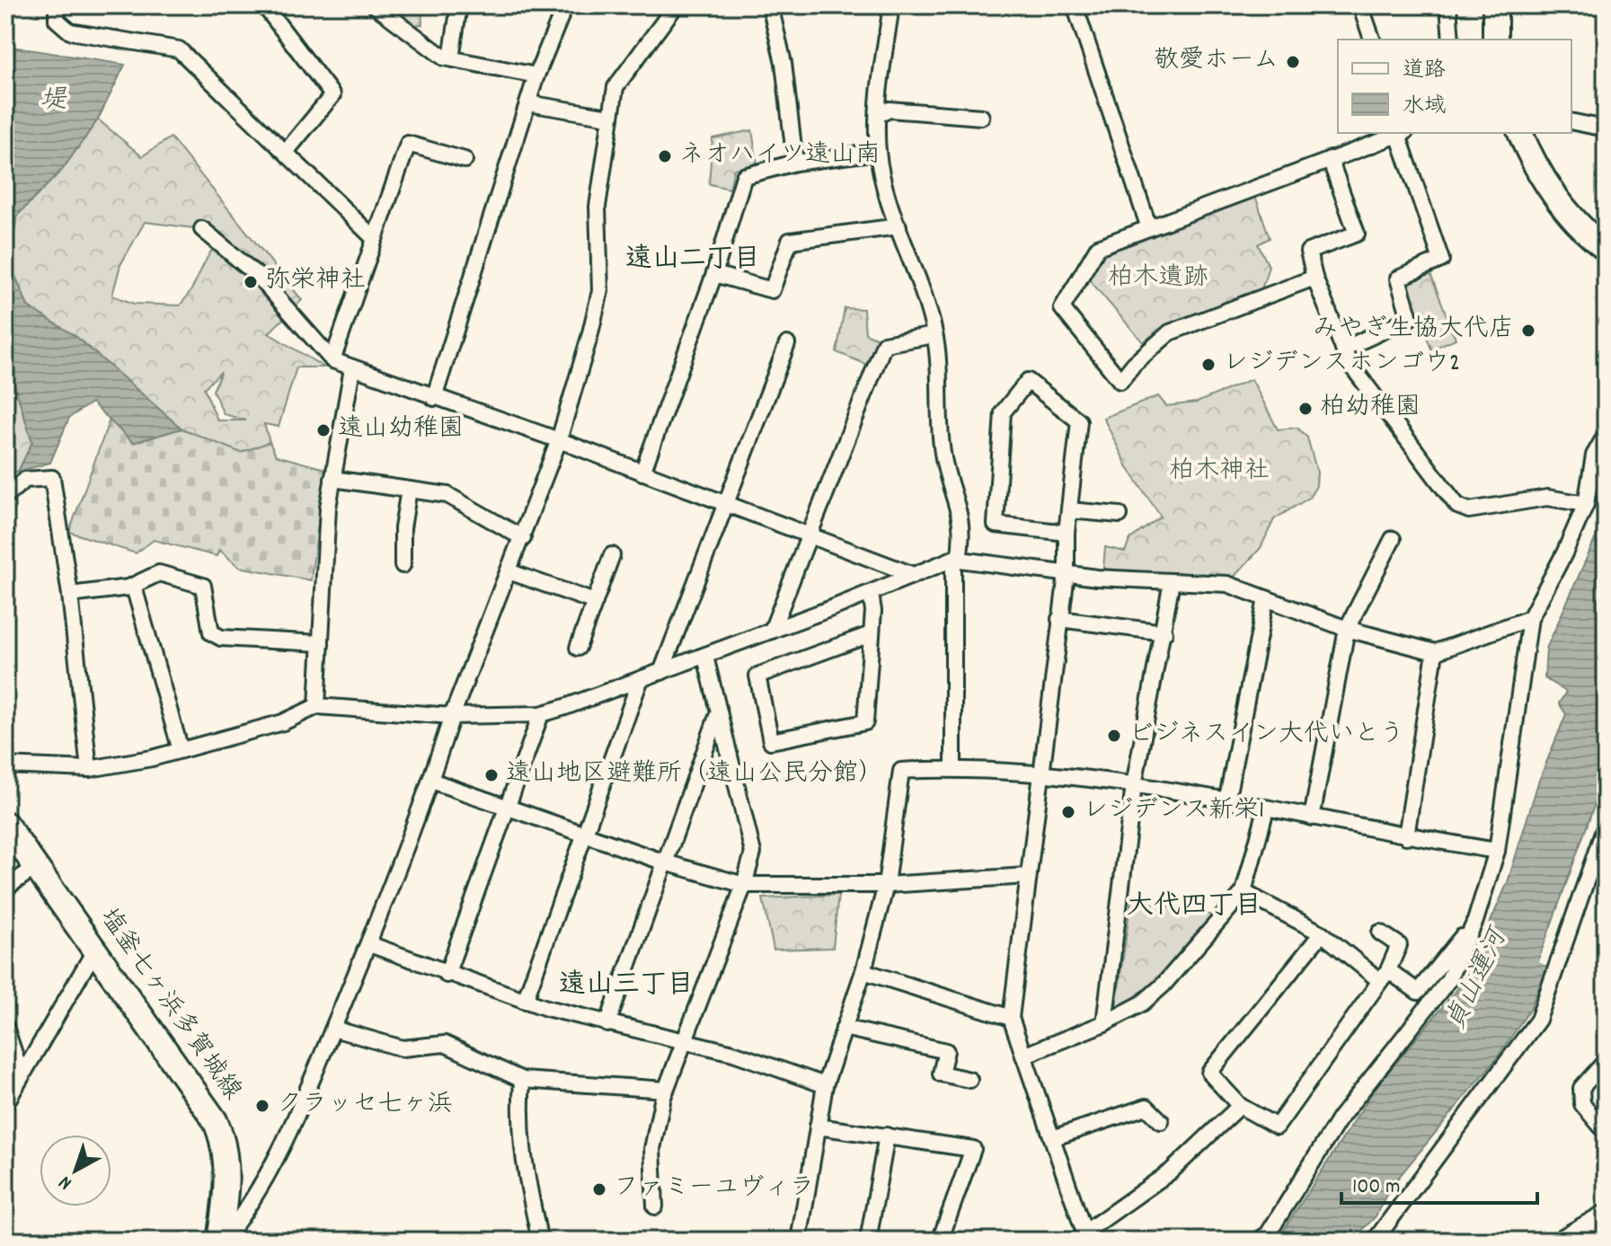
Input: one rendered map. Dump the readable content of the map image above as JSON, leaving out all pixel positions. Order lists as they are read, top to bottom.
{
  "streets": {
    "main road": ["塩釜七ヶ浜多賀城線"]
  },
  "districts": ["遠山二丁目", "大代四丁目", "遠山三丁目"],
  "water": ["堤", "貞山運河"],
  "parks": ["柏木遺跡", "柏木神社"],
  "places": [
    "敬愛ホーム",
    "ネオハイツ遠山南",
    "弥栄神社",
    "みやぎ生協大代店",
    "レジデンスホンゴウ2",
    "柏幼稚園",
    "遠山幼稚園",
    "ビジネスイン大代いとう",
    "遠山地区避難所（遠山公民分館）",
    "レジデンス新栄1",
    "クラッセ七ヶ浜",
    "ファミーユヴィラ"
  ],
  "legend": ["道路", "水域"],
  "scale_bar": "100 m",
  "north": "bottom left"
}
